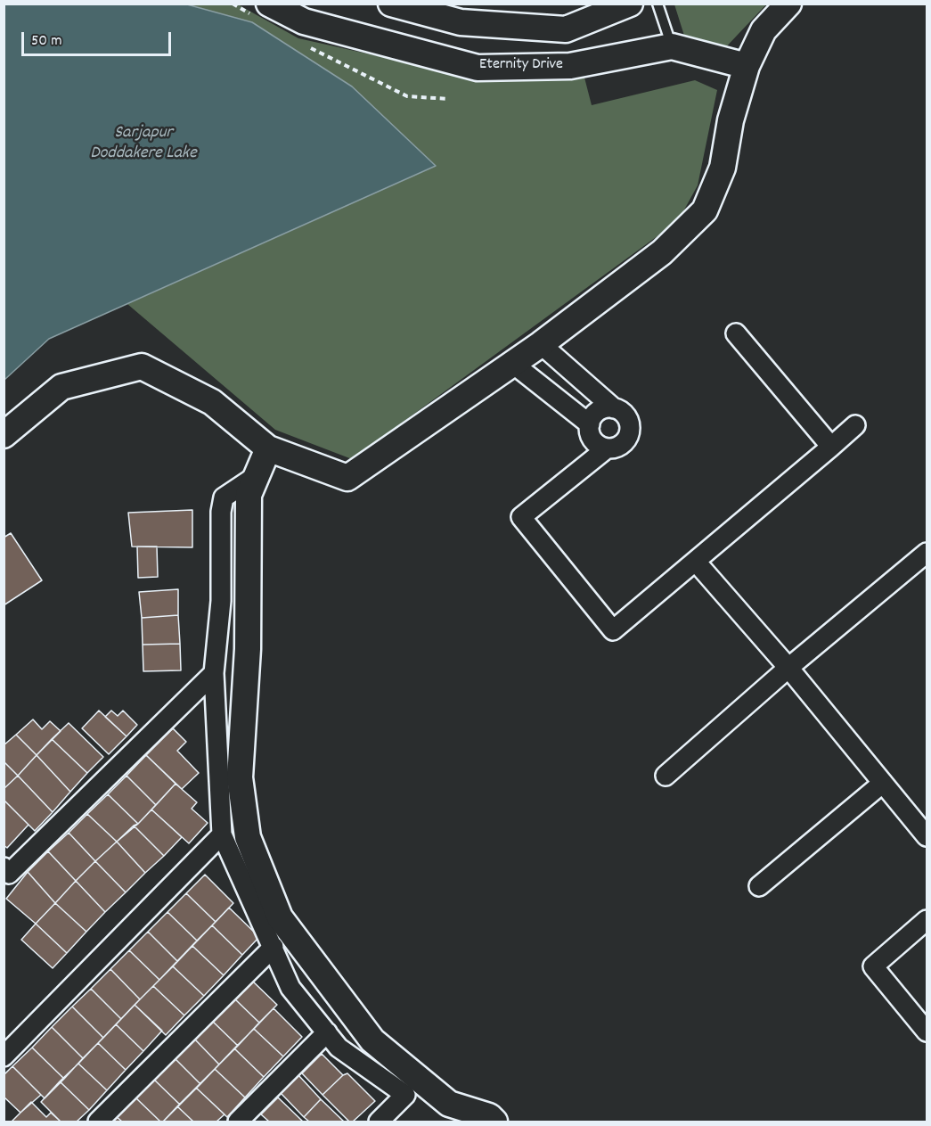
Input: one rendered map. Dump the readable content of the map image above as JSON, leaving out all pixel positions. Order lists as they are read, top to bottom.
{
  "streets": {
    "street": ["Eternity Drive"]
  },
  "water": ["Sarjapur Doddakere Lake"],
  "scale_bar": "50 m"
}
